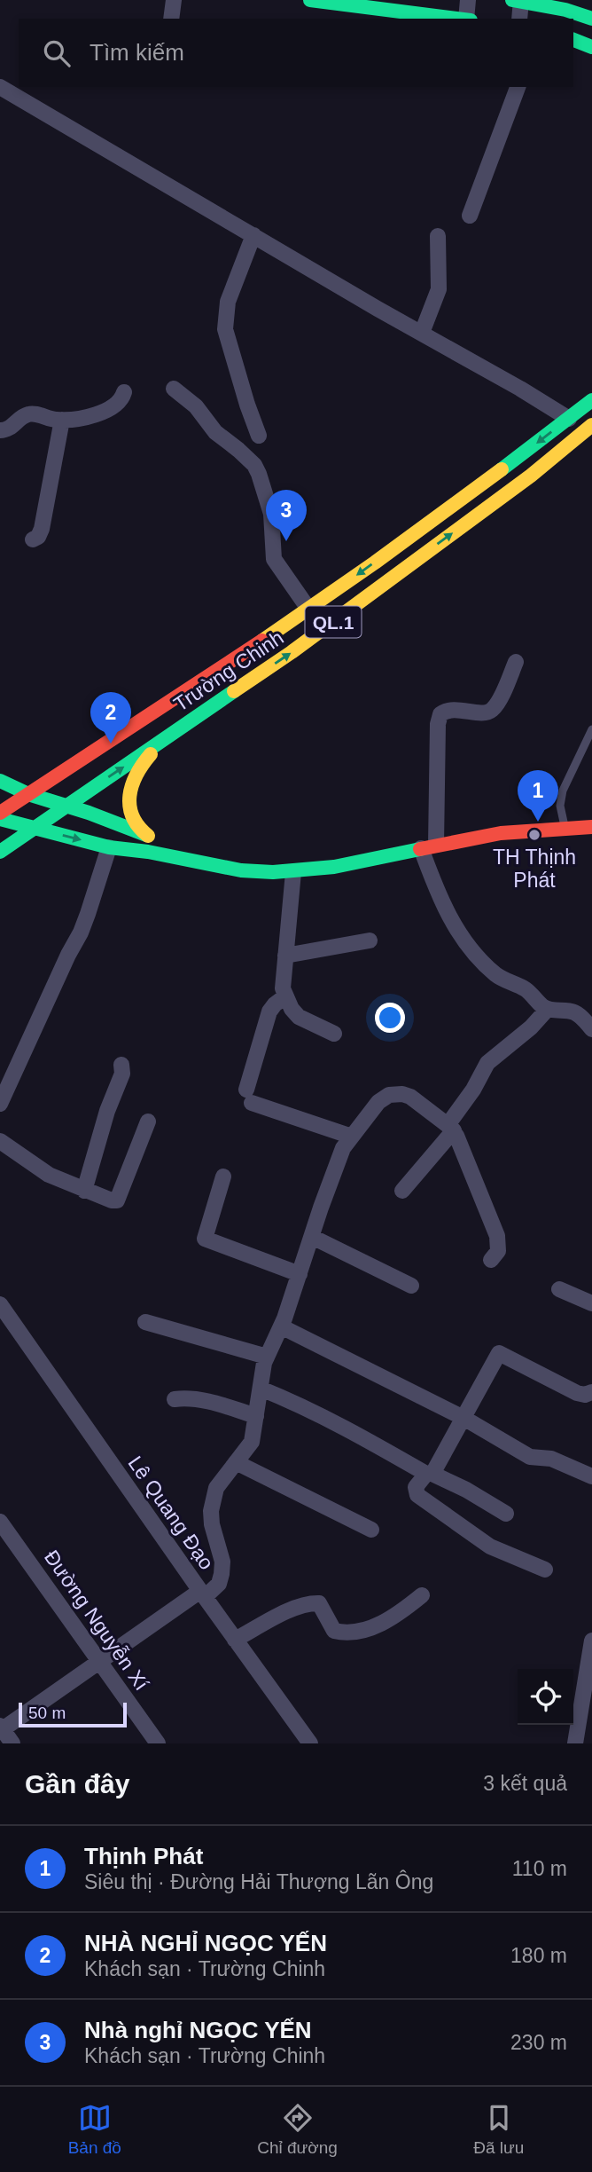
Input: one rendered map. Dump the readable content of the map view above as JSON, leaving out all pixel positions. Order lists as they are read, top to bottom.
{
  "streets": {
    "main road": ["QL.1", "Trường Chinh"],
    "street": ["Lê Quang Đạo", "Đường Nguyễn Xí"]
  },
  "places": ["TH Thịnh Phát"],
  "scale_bar": "50 m",
  "page": {
    "search": "Tìm kiếm",
    "pins": ["3", "2", "1"],
    "scale": "50 m",
    "heading": ["Gần đây", "3 kết quả"],
    "list": [
      {
        "mark": "1",
        "name": "Thịnh Phát",
        "note": "Siêu thị · Đường Hải Thượng Lãn Ông",
        "value": "110 m"
      },
      {
        "mark": "2",
        "name": "NHÀ NGHỈ NGỌC YẾN",
        "note": "Khách sạn · Trường Chinh",
        "value": "180 m"
      },
      {
        "mark": "3",
        "name": "Nhà nghỉ NGỌC YẾN",
        "note": "Khách sạn · Trường Chinh",
        "value": "230 m"
      }
    ],
    "nav": ["Bản đồ", "Chỉ đường", "Đã lưu"]
  }
}
